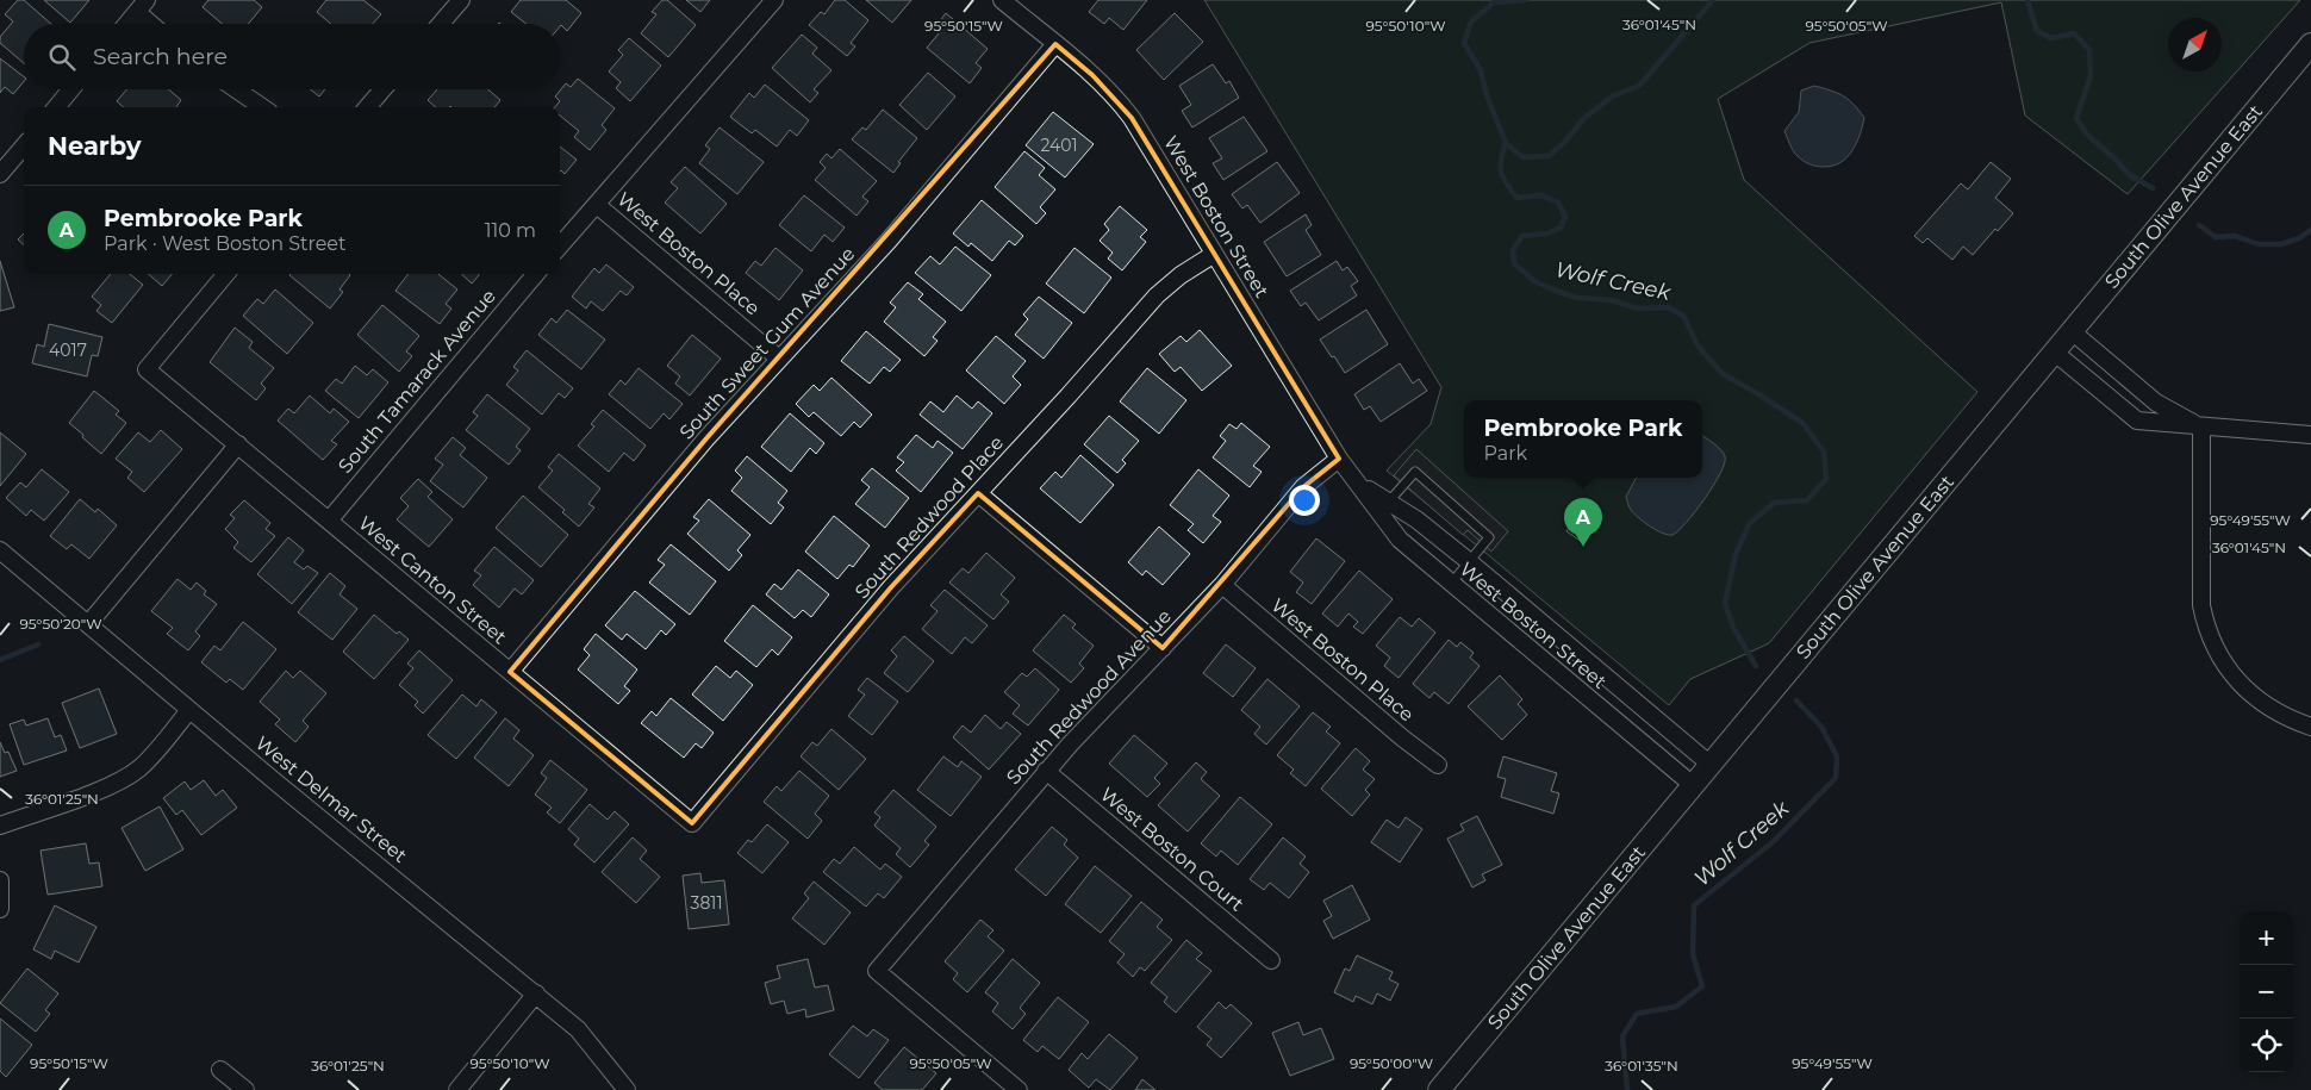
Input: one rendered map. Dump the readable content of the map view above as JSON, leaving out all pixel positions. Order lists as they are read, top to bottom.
{
  "streets": {
    "street": [
      "South Olive Avenue East",
      "West Boston Street",
      "West Boston Place",
      "South Sweet Gum Avenue",
      "South Tamarack Avenue",
      "South Redwood Place",
      "West Canton Street",
      "South Redwood Avenue",
      "West Delmar Street",
      "West Boston Court"
    ]
  },
  "crossings": [
    ["South Olive Avenue East", "West Boston Street"],
    ["West Boston Street", "South Sweet Gum Avenue"],
    ["West Boston Street", "South Redwood Place"],
    ["West Boston Street", "South Redwood Avenue"],
    ["West Boston Place", "South Sweet Gum Avenue"],
    ["West Boston Place", "South Redwood Avenue"],
    ["South Sweet Gum Avenue", "West Canton Street"],
    ["South Tamarack Avenue", "West Canton Street"],
    ["South Redwood Place", "West Canton Street"],
    ["South Redwood Avenue", "West Boston Court"]
  ],
  "water": ["Wolf Creek"],
  "house_numbers": ["2401", "4017", "3811"],
  "north": "top right",
  "page": {
    "search": "Search here",
    "heading": "Nearby",
    "list": [
      {
        "mark": "A",
        "name": "Pembrooke Park",
        "note": "Park · West Boston Street",
        "value": "110 m"
      }
    ],
    "popup": ["Pembrooke Park", "Park"],
    "pins": "A",
    "map_buttons": ["+", "−"]
  },
  "coordinates": [
    "36°01'45\"N",
    "95°50'15\"W",
    "95°50'10\"W",
    "95°50'05\"W",
    "95°49'55\"W",
    "95°50'20\"W",
    "36°01'25\"N",
    "95°50'00\"W",
    "36°01'35\"N"
  ]
}
